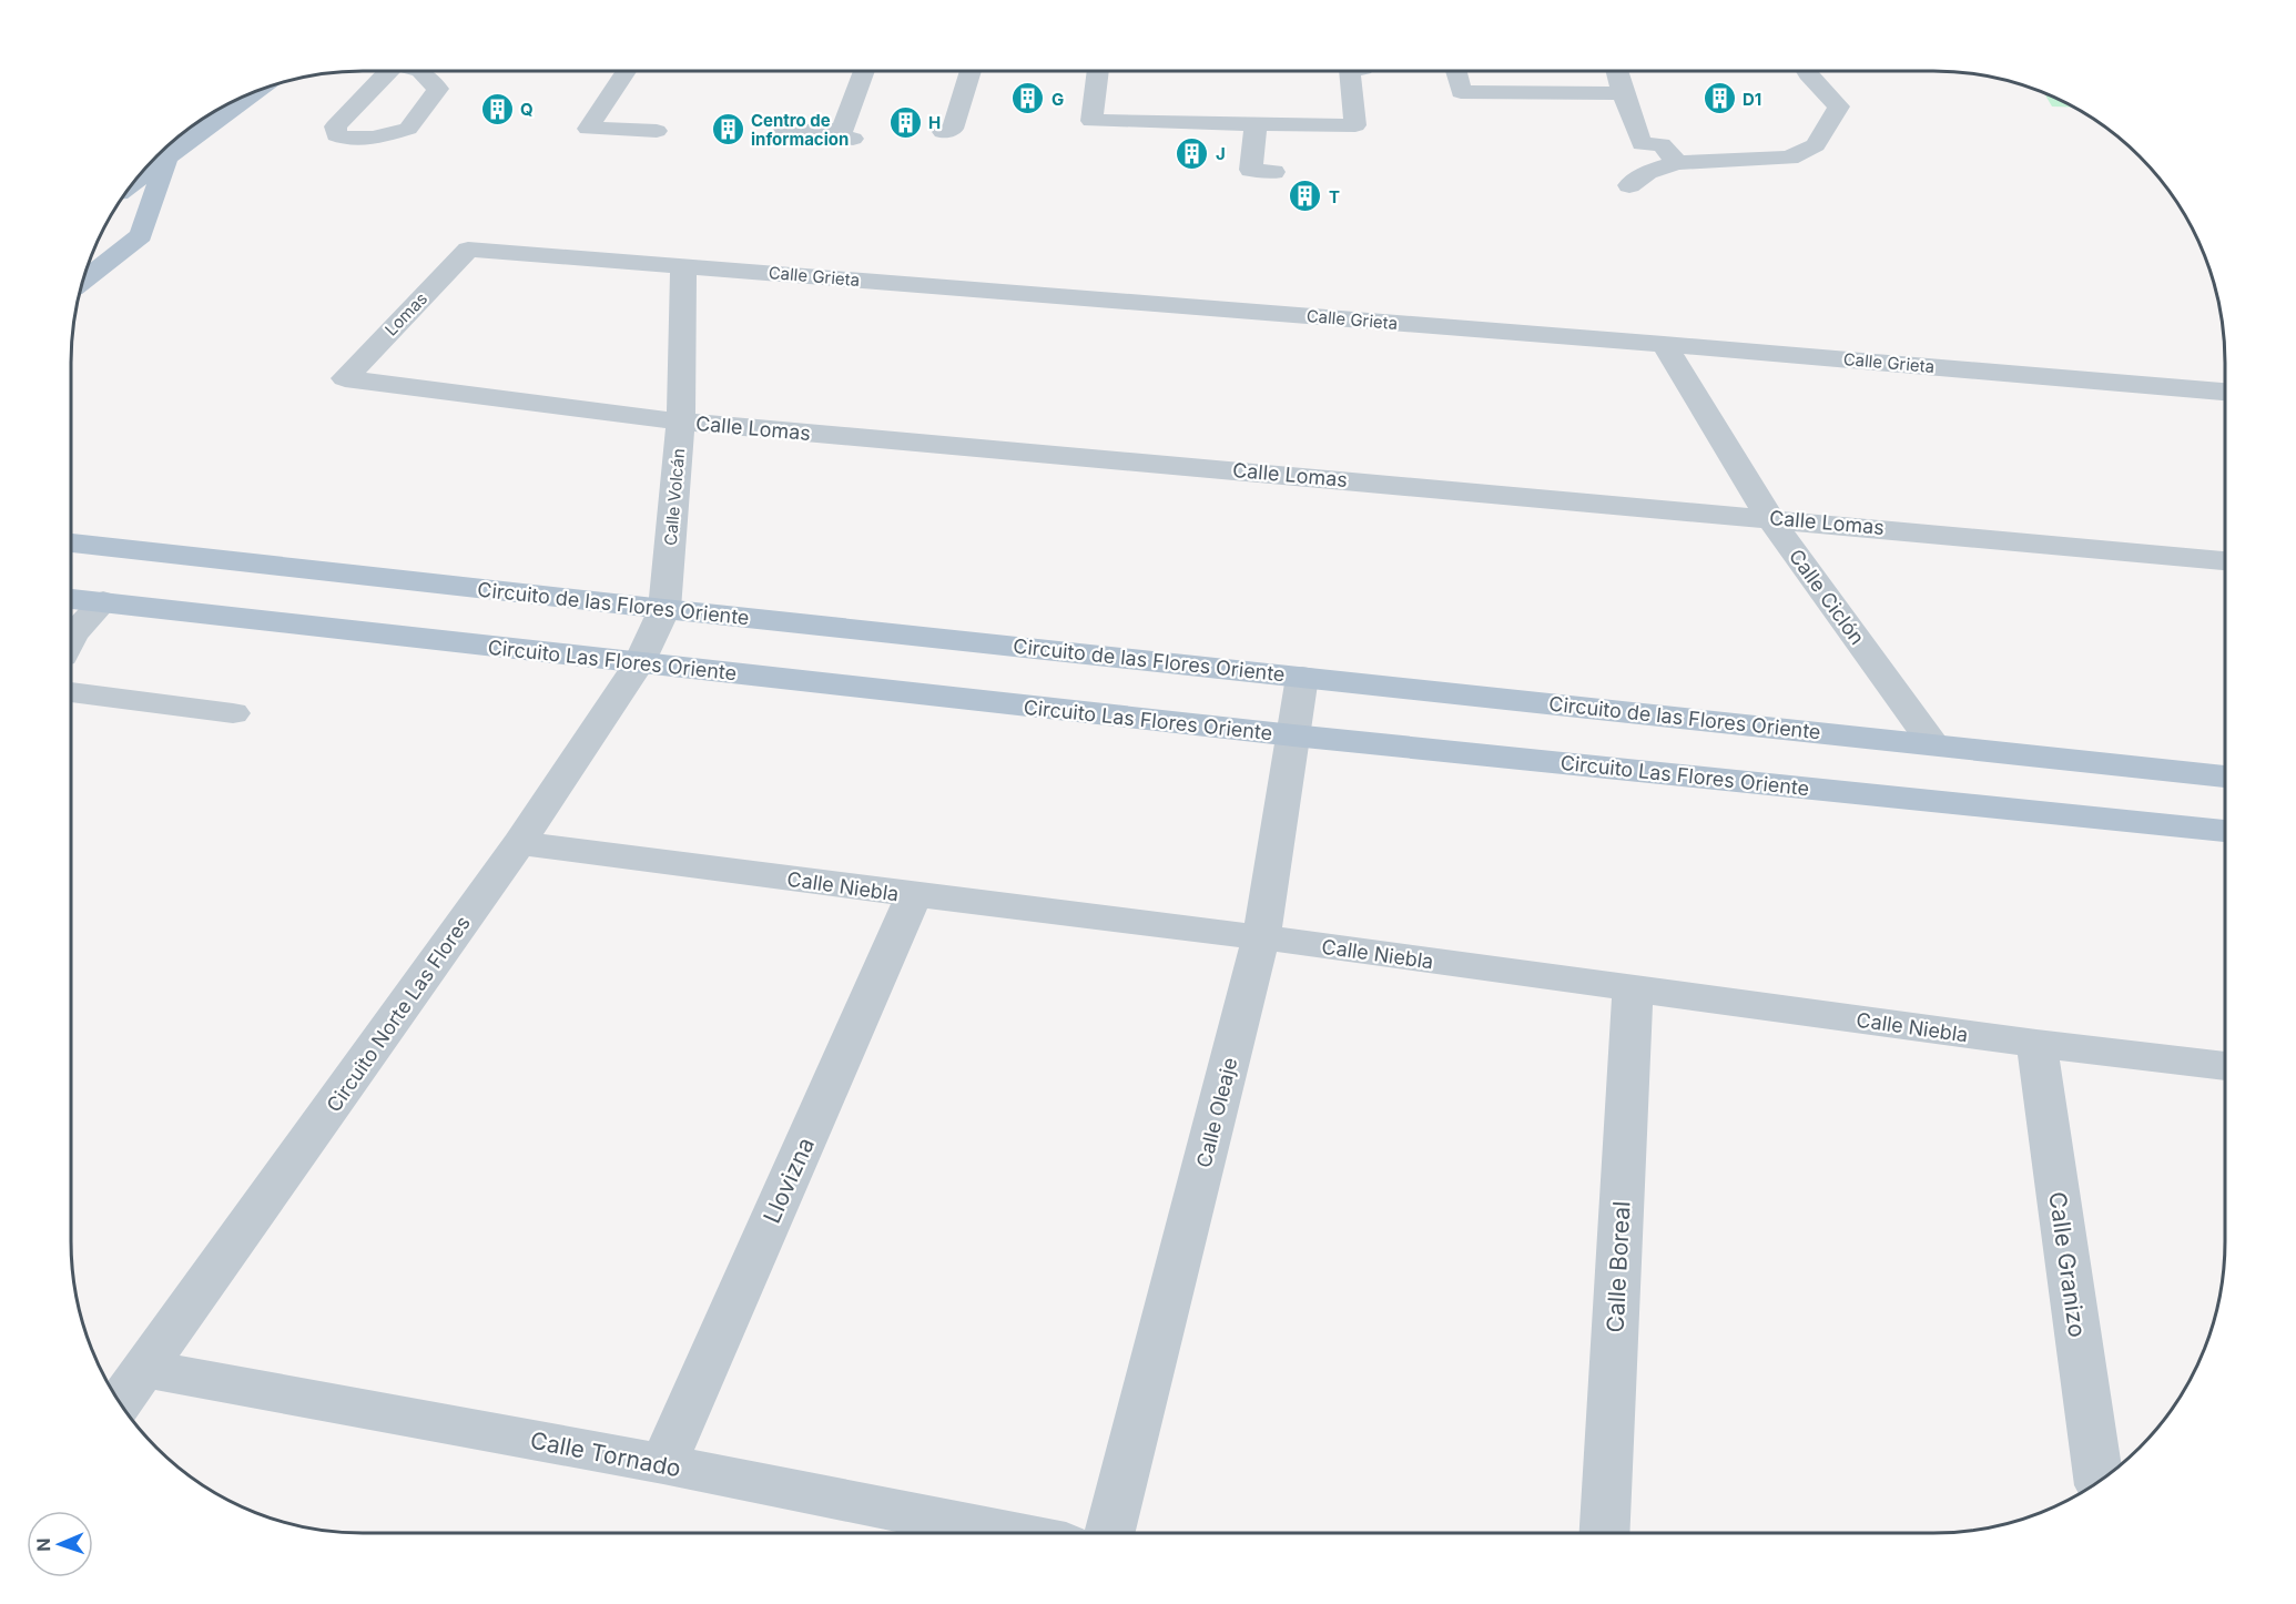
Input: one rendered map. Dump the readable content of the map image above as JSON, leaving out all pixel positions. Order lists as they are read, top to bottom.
{
  "streets": {
    "main road": ["Circuito de las Flores Oriente", "Circuito Las Flores Oriente"],
    "street": [
      "Calle Grieta",
      "Lomas",
      "Calle Lomas",
      "Calle Volcán",
      "Calle Ciclón",
      "Calle Niebla",
      "Circuito Norte Las Flores",
      "Calle Oleaje",
      "Llovizna",
      "Calle Granizo",
      "Calle Boreal",
      "Calle Tornado"
    ]
  },
  "crossings": [
    ["Calle Grieta", "Lomas"],
    ["Calle Grieta", "Calle Volcán"],
    ["Calle Grieta", "Calle Ciclón"],
    ["Lomas", "Calle Lomas"],
    ["Calle Lomas", "Calle Volcán"],
    ["Calle Lomas", "Calle Ciclón"],
    ["Calle Volcán", "Circuito de las Flores Oriente"],
    ["Calle Volcán", "Circuito Norte Las Flores"],
    ["Calle Ciclón", "Circuito de las Flores Oriente"],
    ["Circuito de las Flores Oriente", "Circuito Norte Las Flores"],
    ["Circuito de las Flores Oriente", "Calle Oleaje"],
    ["Circuito Las Flores Oriente", "Circuito Norte Las Flores"],
    ["Circuito Las Flores Oriente", "Calle Oleaje"],
    ["Calle Niebla", "Circuito Norte Las Flores"],
    ["Calle Niebla", "Calle Oleaje"],
    ["Calle Niebla", "Llovizna"],
    ["Calle Niebla", "Calle Granizo"],
    ["Calle Niebla", "Calle Boreal"],
    ["Circuito Norte Las Flores", "Calle Tornado"],
    ["Llovizna", "Calle Tornado"]
  ],
  "places": {
    "building": [
      "G",
      "D1",
      "Q",
      "H",
      "Centro de informacion",
      "J",
      "T"
    ]
  },
  "north": "left"
}
